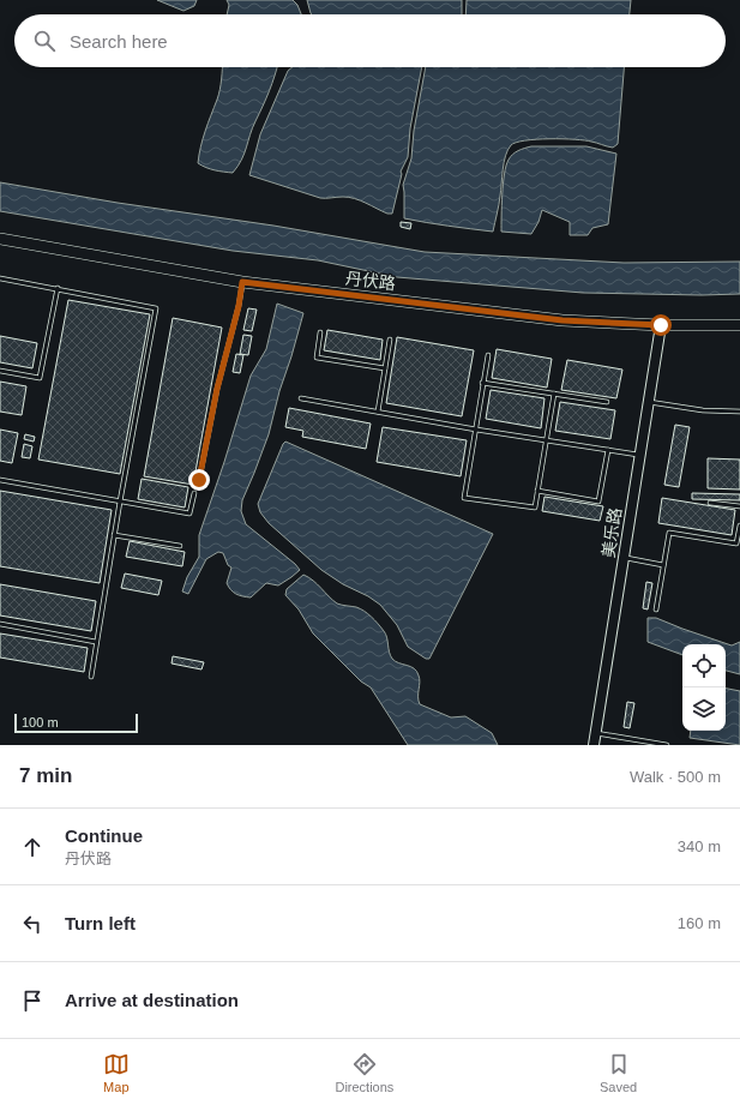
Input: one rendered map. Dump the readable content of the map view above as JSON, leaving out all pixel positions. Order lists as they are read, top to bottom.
{
  "streets": {
    "main road": ["丹伏路"],
    "street": ["美乐路"]
  },
  "crossings": [
    ["丹伏路", "美乐路"]
  ],
  "scale_bar": "100 m",
  "page": {
    "search": "Search here",
    "scale": "100 m",
    "heading": ["7 min", "Walk · 500 m"],
    "list": [
      ["Continue", "丹伏路", "340 m"],
      ["Turn left", "160 m"],
      "Arrive at destination"
    ],
    "nav": ["Map", "Directions", "Saved"]
  }
}
